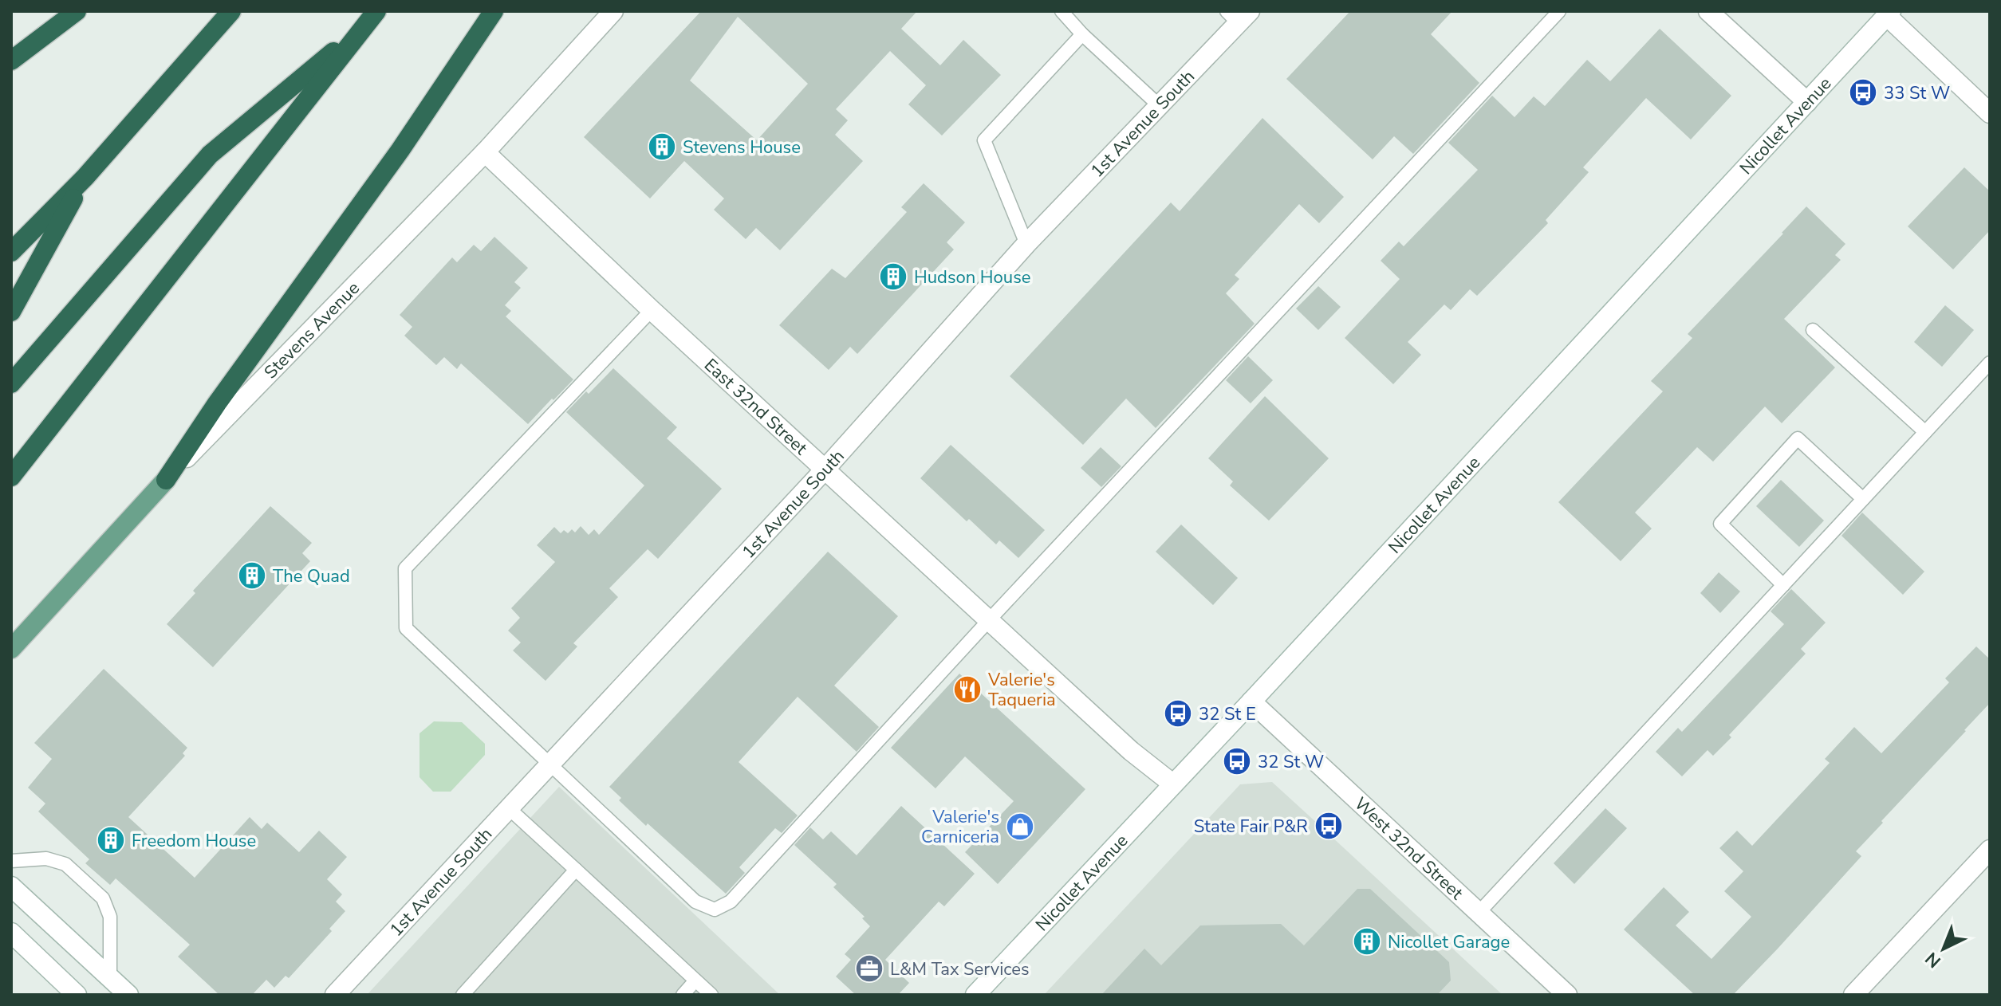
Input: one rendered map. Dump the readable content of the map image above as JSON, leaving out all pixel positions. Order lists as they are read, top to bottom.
{
  "streets": {
    "main road": ["Stevens Avenue"],
    "street": [
      "1st Avenue South",
      "Nicollet Avenue",
      "East 32nd Street",
      "West 32nd Street"
    ]
  },
  "crossings": [
    ["1st Avenue South", "East 32nd Street"],
    ["Nicollet Avenue", "East 32nd Street"],
    ["Nicollet Avenue", "West 32nd Street"],
    ["Stevens Avenue", "East 32nd Street"]
  ],
  "places": {
    "bus stop": [
      "33 St W",
      "32 St E",
      "32 St W",
      "State Fair P&R"
    ],
    "building": [
      "Stevens House",
      "Hudson House",
      "The Quad",
      "Freedom House",
      "Nicollet Garage"
    ],
    "restaurant": ["Valerie's Taqueria"],
    "shop": ["Valerie's Carniceria"],
    "office": ["L&M Tax Services"]
  },
  "north": "bottom left"
}
